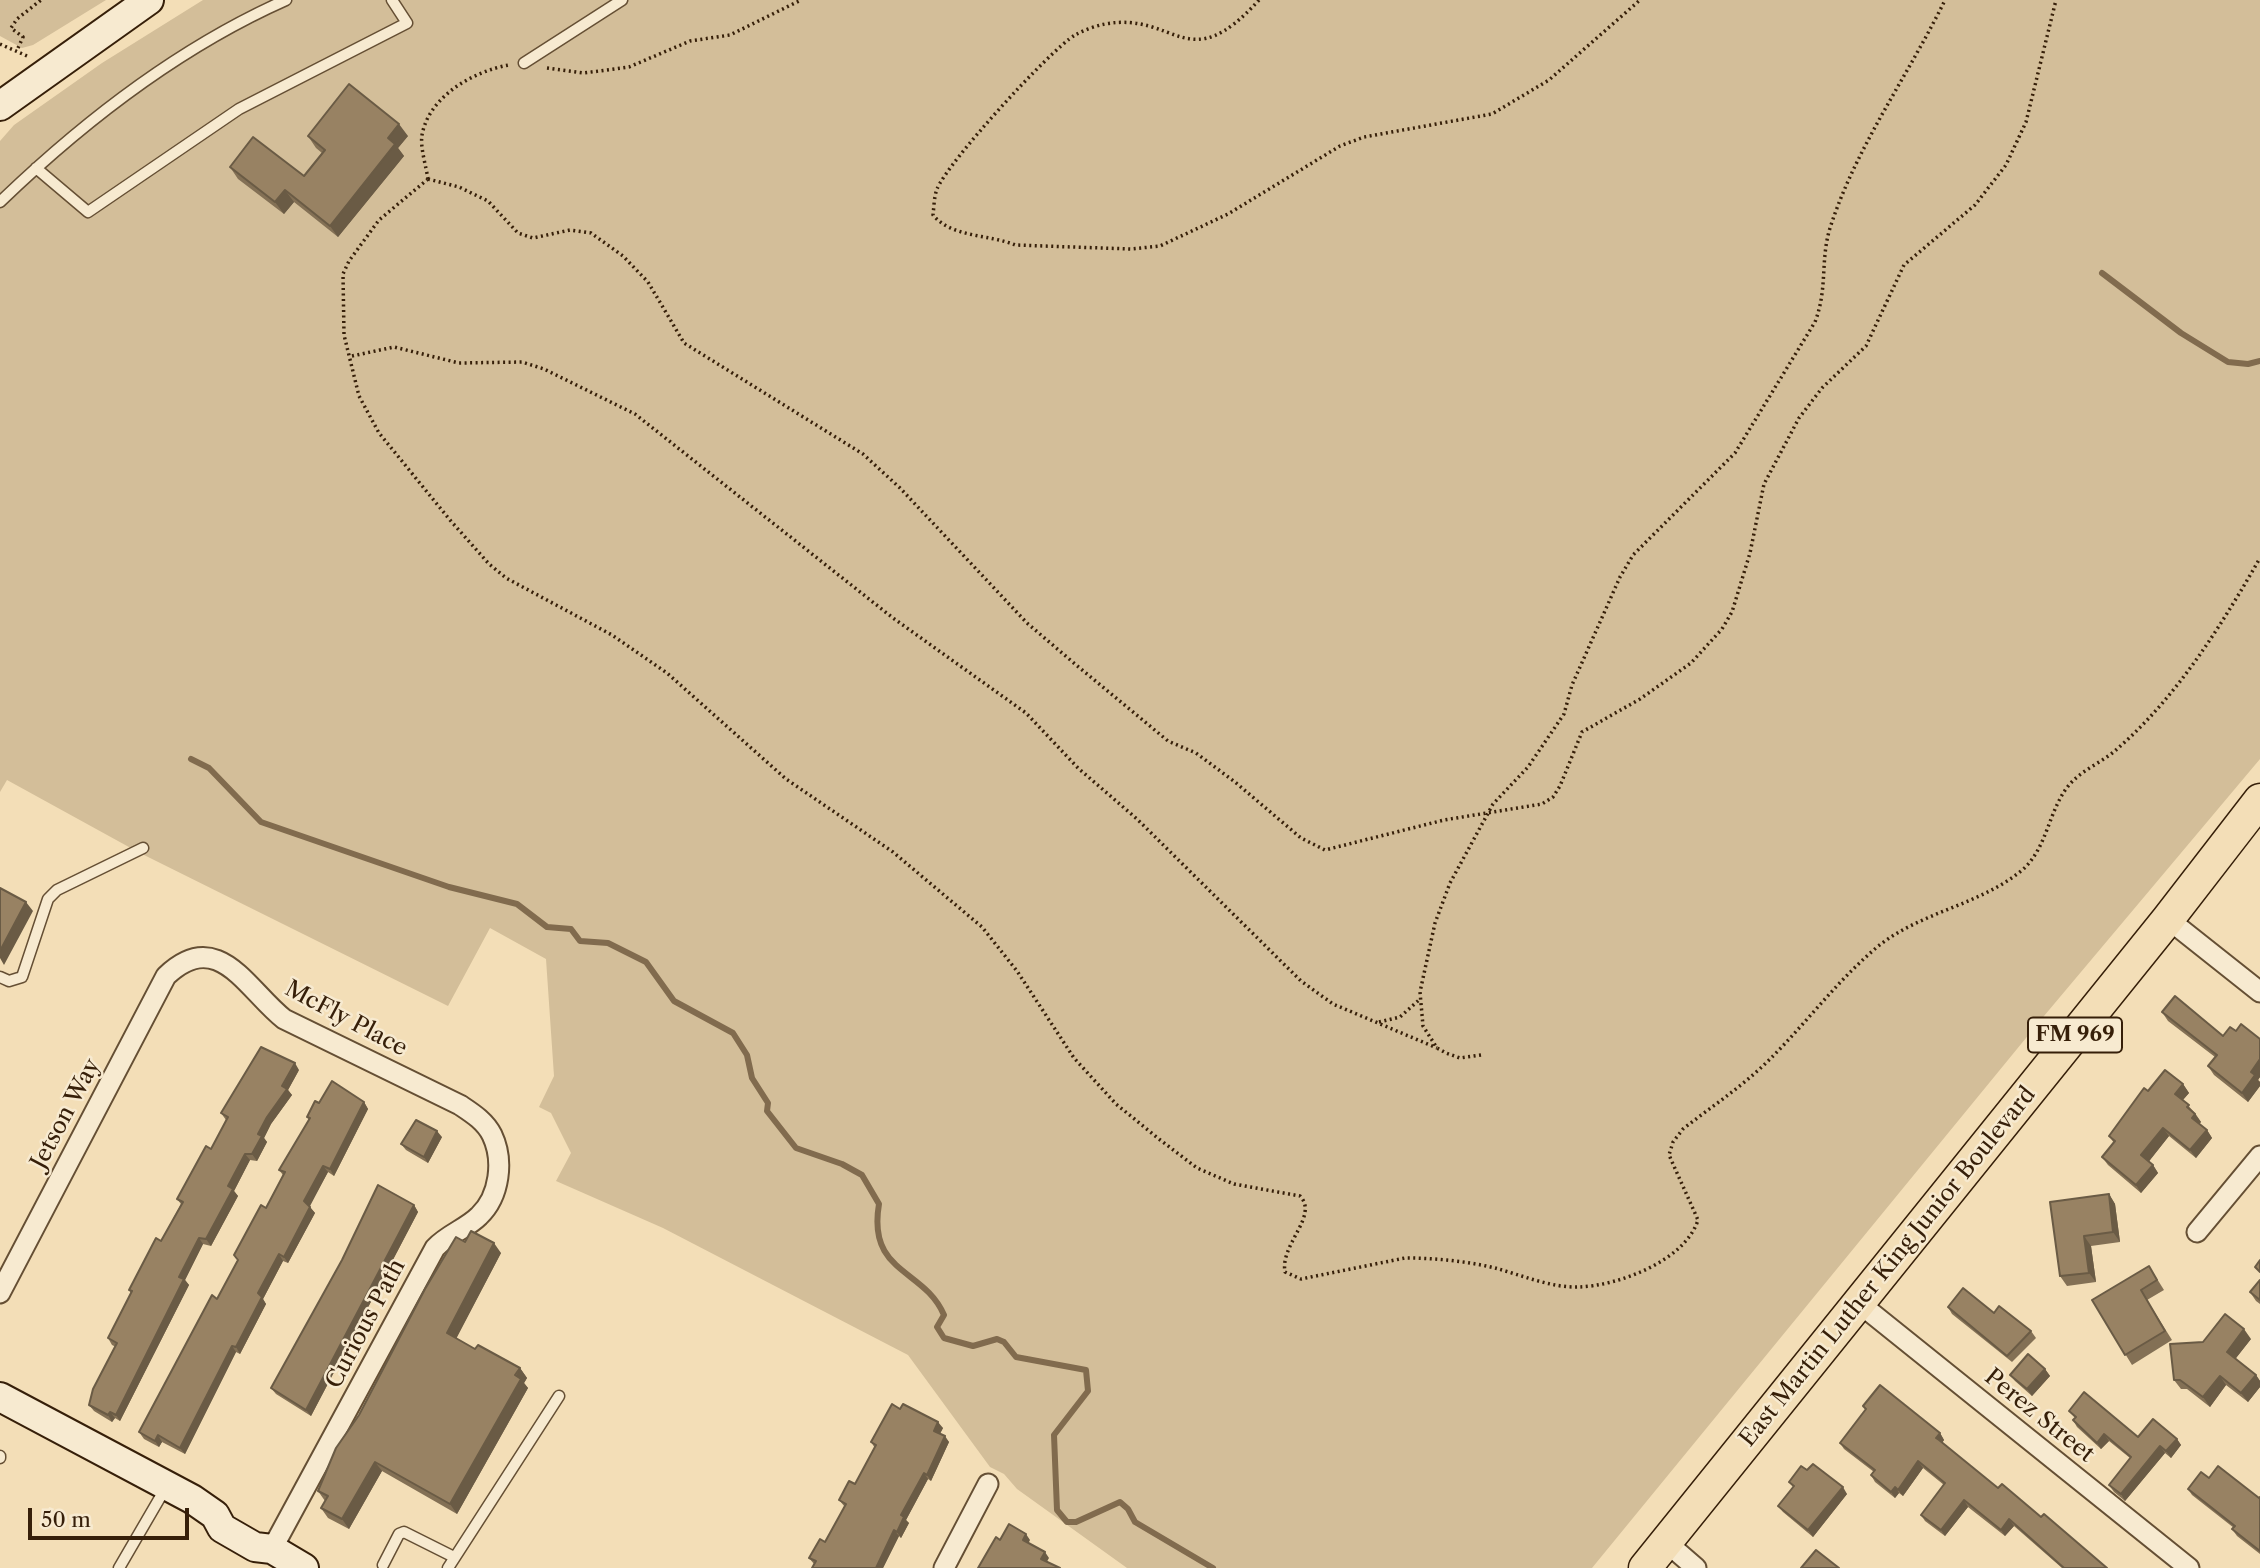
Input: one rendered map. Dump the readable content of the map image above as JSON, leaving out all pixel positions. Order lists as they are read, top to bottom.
{
  "streets": {
    "main road": ["FM 969", "East Martin Luther King Junior Boulevard"],
    "street": [
      "McFly Place",
      "Jetson Way",
      "Curious Path",
      "Perez Street"
    ]
  },
  "crossings": [
    ["McFly Place", "Jetson Way"],
    ["McFly Place", "Curious Path"],
    ["East Martin Luther King Junior Boulevard", "Perez Street"]
  ],
  "scale_bar": "50 m"
}
